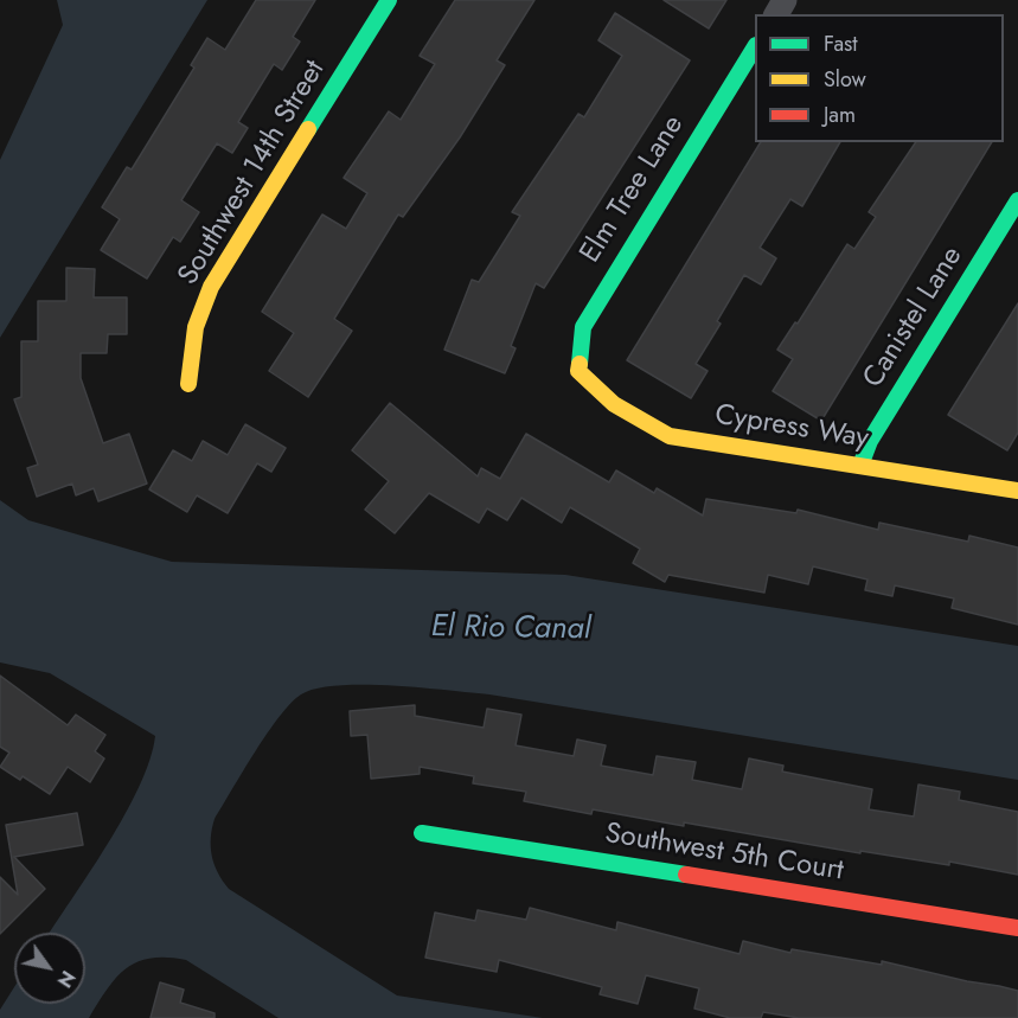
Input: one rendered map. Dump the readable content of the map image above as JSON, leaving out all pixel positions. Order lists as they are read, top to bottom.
{
  "streets": {
    "street": [
      "Southwest 14th Street",
      "Elm Tree Lane",
      "Canistel Lane",
      "Cypress Way",
      "Southwest 5th Court"
    ]
  },
  "crossings": [
    ["Elm Tree Lane", "Cypress Way"],
    ["Canistel Lane", "Cypress Way"]
  ],
  "water": ["El Rio Canal"],
  "legend": ["Fast", "Slow", "Jam"],
  "north": "bottom right"
}
